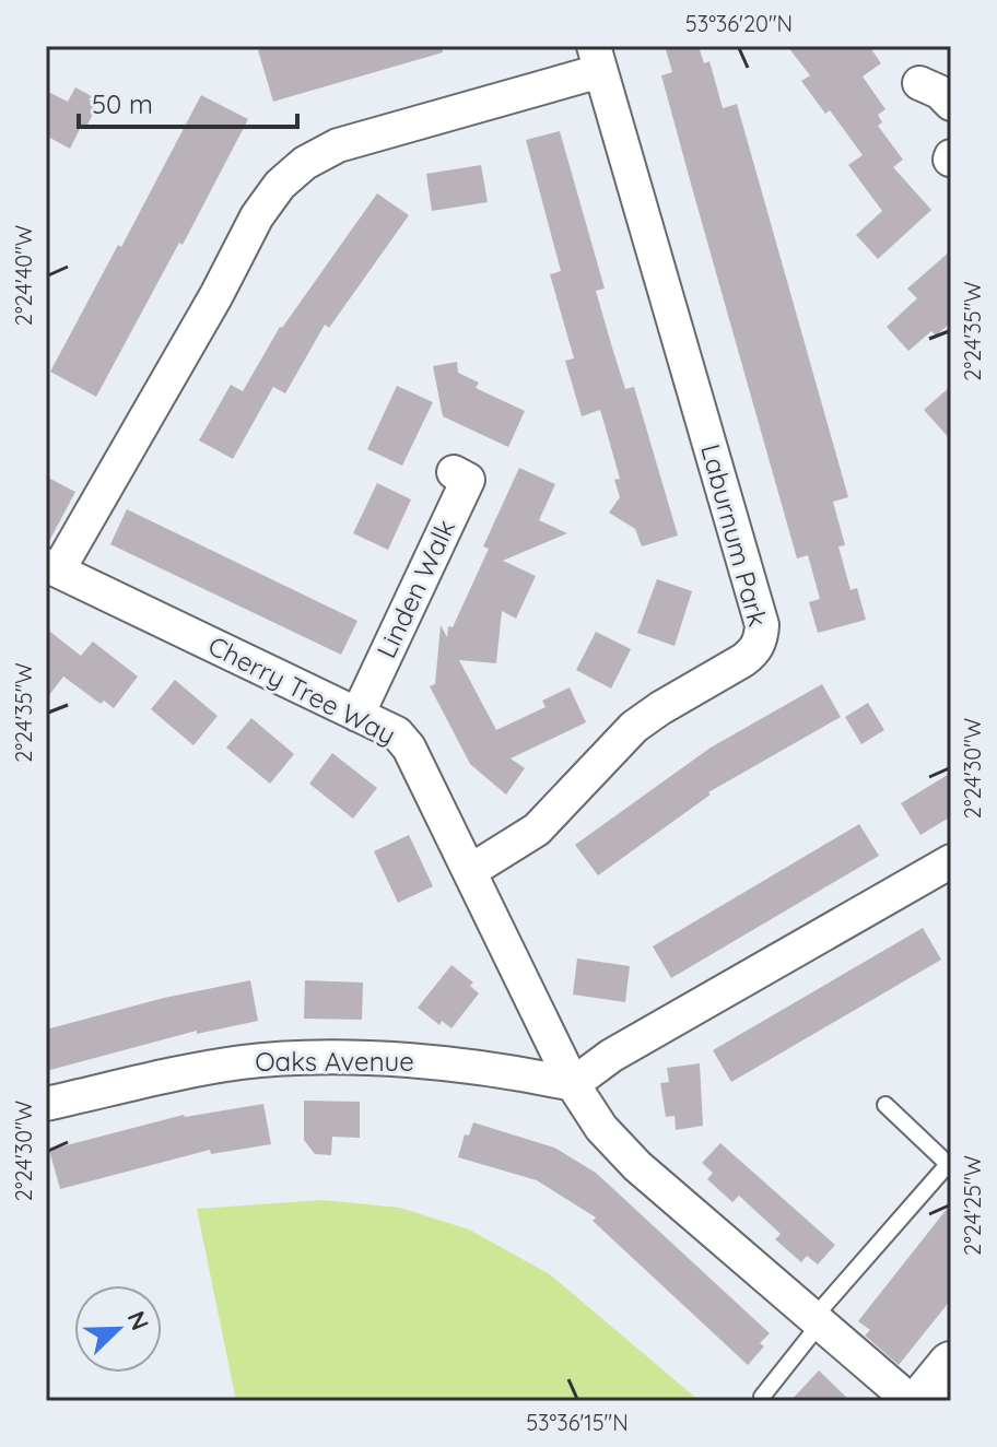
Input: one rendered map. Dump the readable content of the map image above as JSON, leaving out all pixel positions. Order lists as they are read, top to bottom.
{
  "streets": {
    "street": [
      "Laburnum Park",
      "Linden Walk",
      "Cherry Tree Way",
      "Oaks Avenue"
    ]
  },
  "crossings": [
    ["Laburnum Park", "Cherry Tree Way"],
    ["Linden Walk", "Cherry Tree Way"],
    ["Cherry Tree Way", "Oaks Avenue"]
  ],
  "scale_bar": "50 m",
  "north": "top right",
  "coordinates": [
    "53°36'20\"N",
    "2°24'40\"W",
    "2°24'35\"W",
    "2°24'30\"W",
    "2°24'25\"W",
    "53°36'15\"N"
  ]
}
